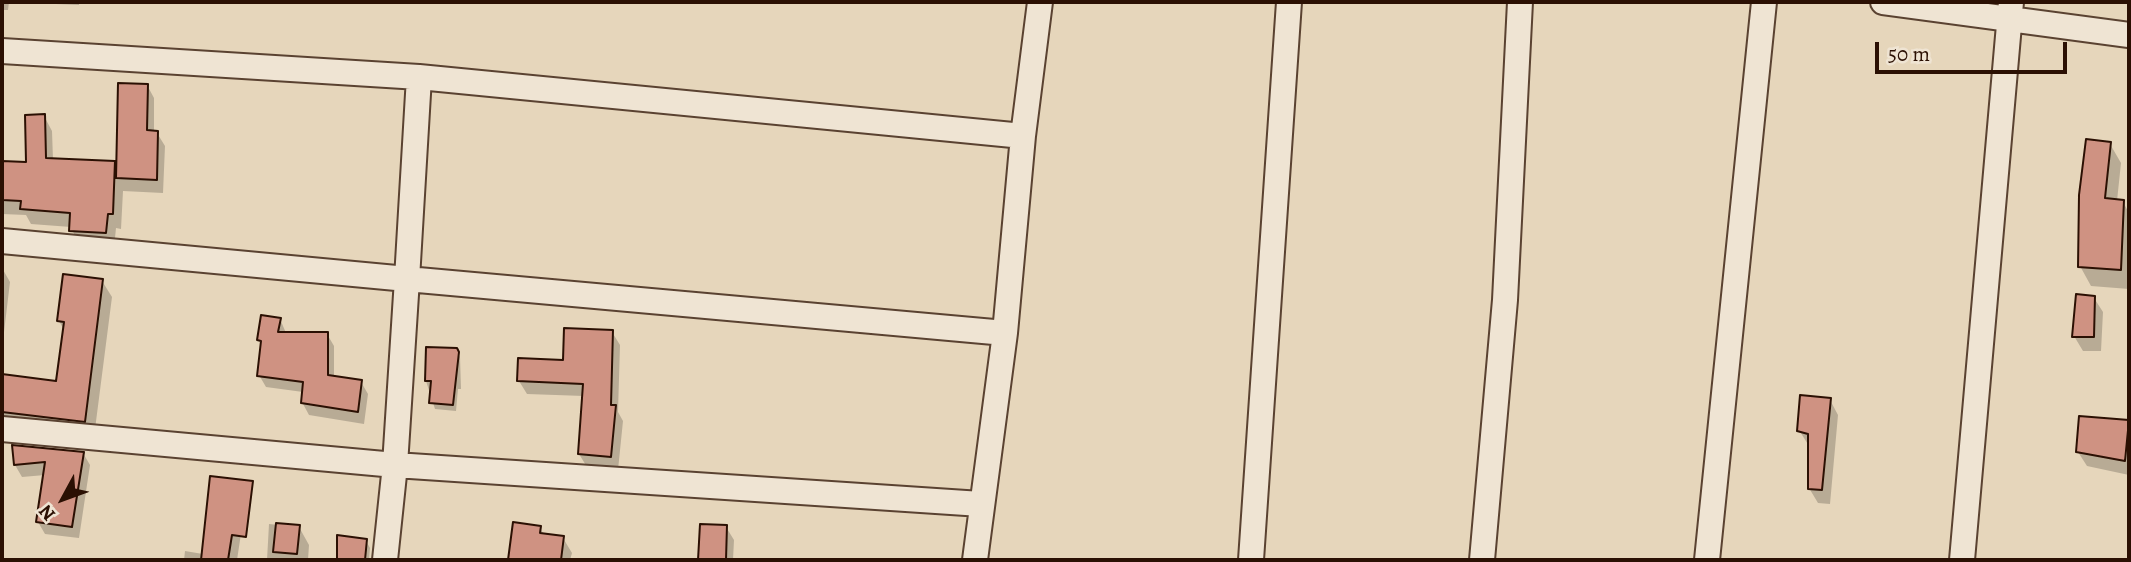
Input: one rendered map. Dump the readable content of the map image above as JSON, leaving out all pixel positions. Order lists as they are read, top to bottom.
{
  "scale_bar": "50 m",
  "north": "bottom left"
}
